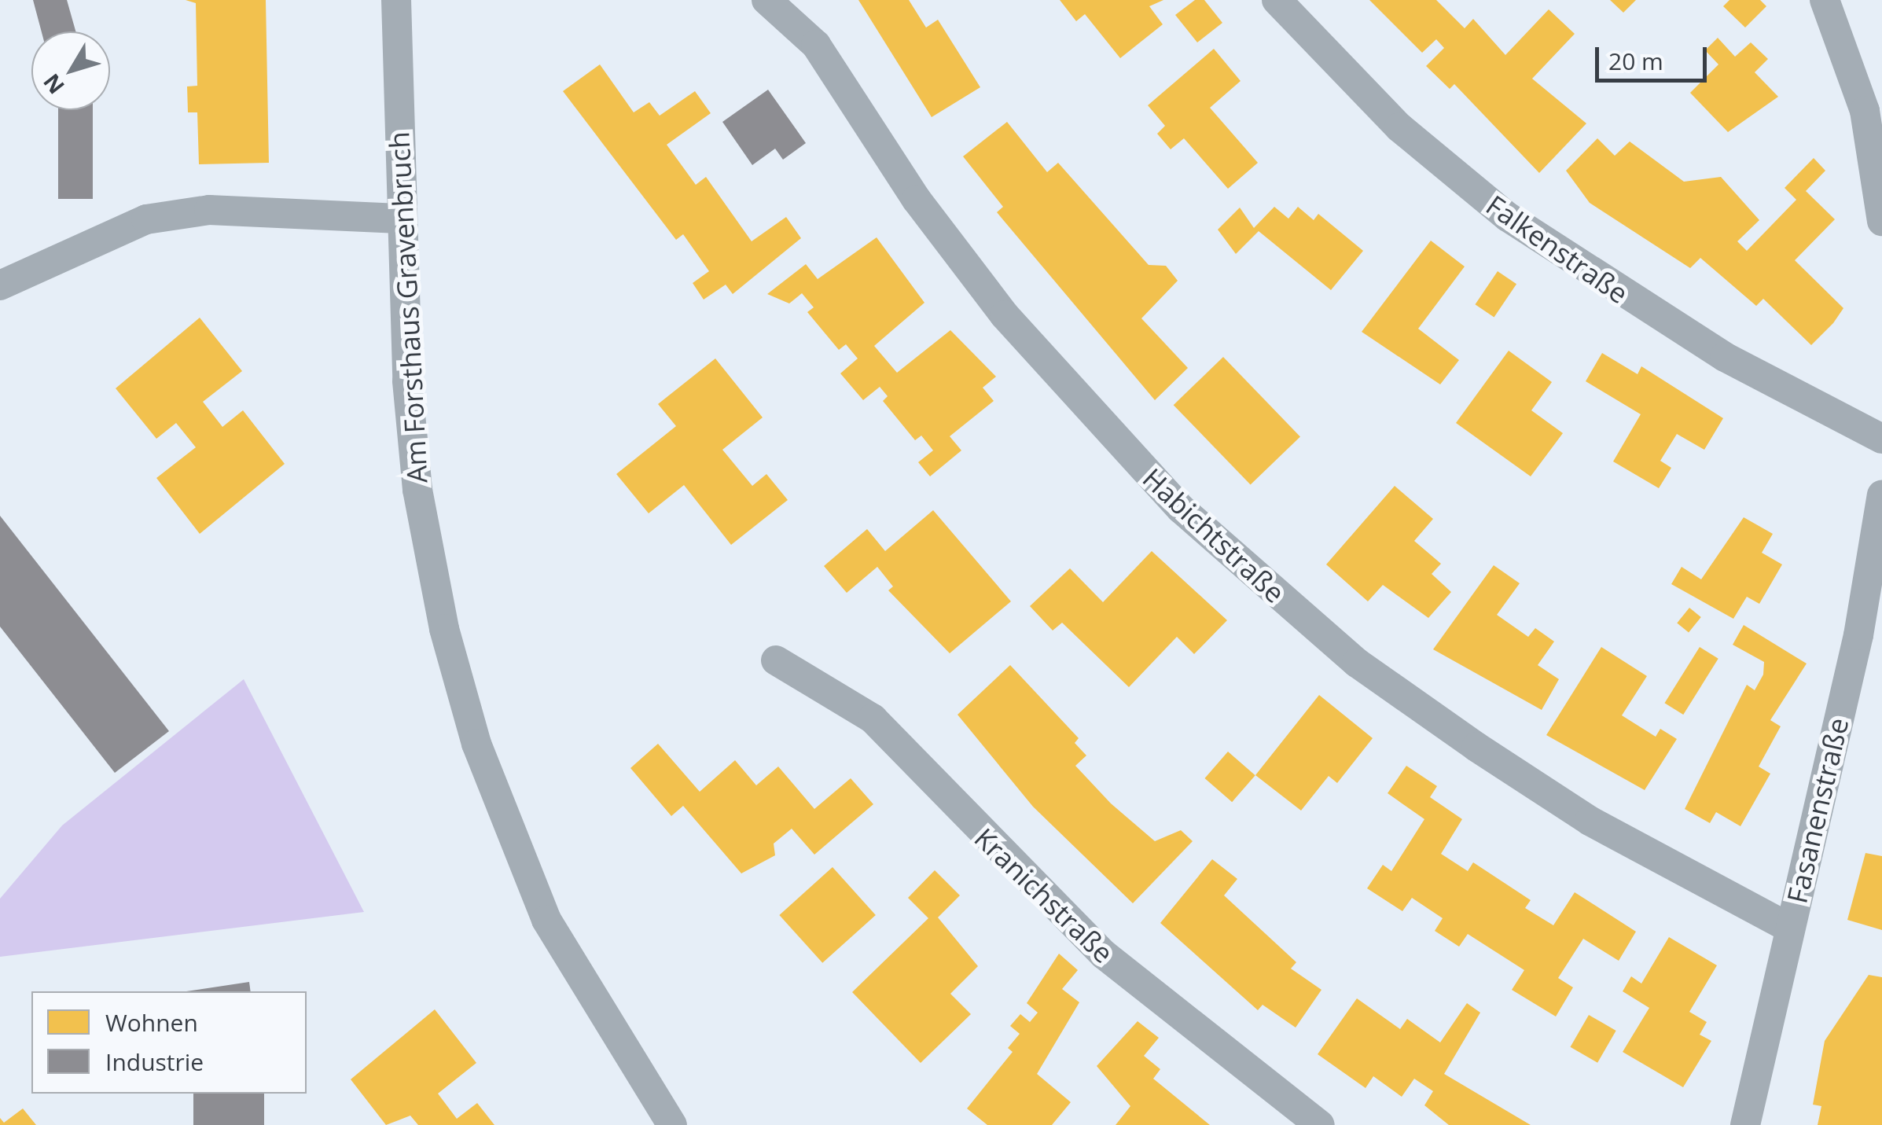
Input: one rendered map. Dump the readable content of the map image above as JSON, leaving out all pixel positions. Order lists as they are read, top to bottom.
{
  "streets": {
    "street": [
      "Falkenstraße",
      "Am Forsthaus Gravenbruch",
      "Habichtstraße",
      "Fasanenstraße",
      "Kranichstraße"
    ]
  },
  "crossings": [
    ["Habichtstraße", "Fasanenstraße"]
  ],
  "legend": ["Wohnen", "Industrie"],
  "scale_bar": "20 m",
  "north": "bottom left"
}
